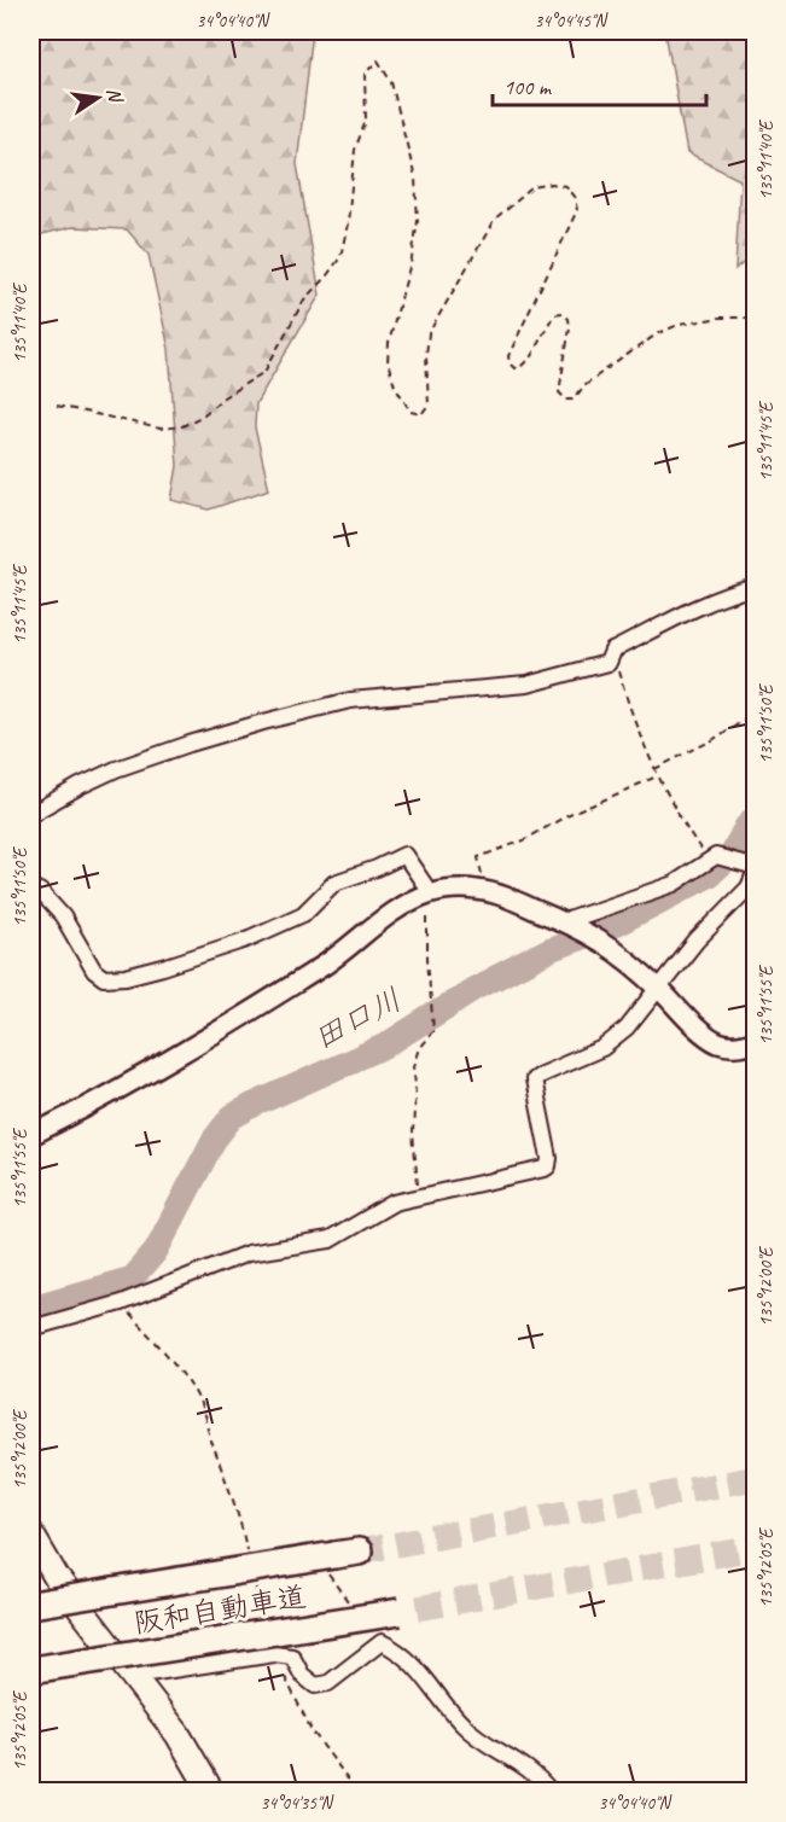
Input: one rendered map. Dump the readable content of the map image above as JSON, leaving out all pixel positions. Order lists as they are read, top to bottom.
{
  "streets": {
    "highway": ["阪和自動車道"]
  },
  "water": ["田口川"],
  "scale_bar": "100 m",
  "north": "right",
  "coordinates": [
    "34°04'40\"N",
    "34°04'45\"N",
    "135°11'40\"E",
    "135°11'45\"E",
    "135°11'50\"E",
    "135°11'55\"E",
    "135°12'00\"E",
    "135°12'05\"E",
    "34°04'35\"N"
  ]
}
